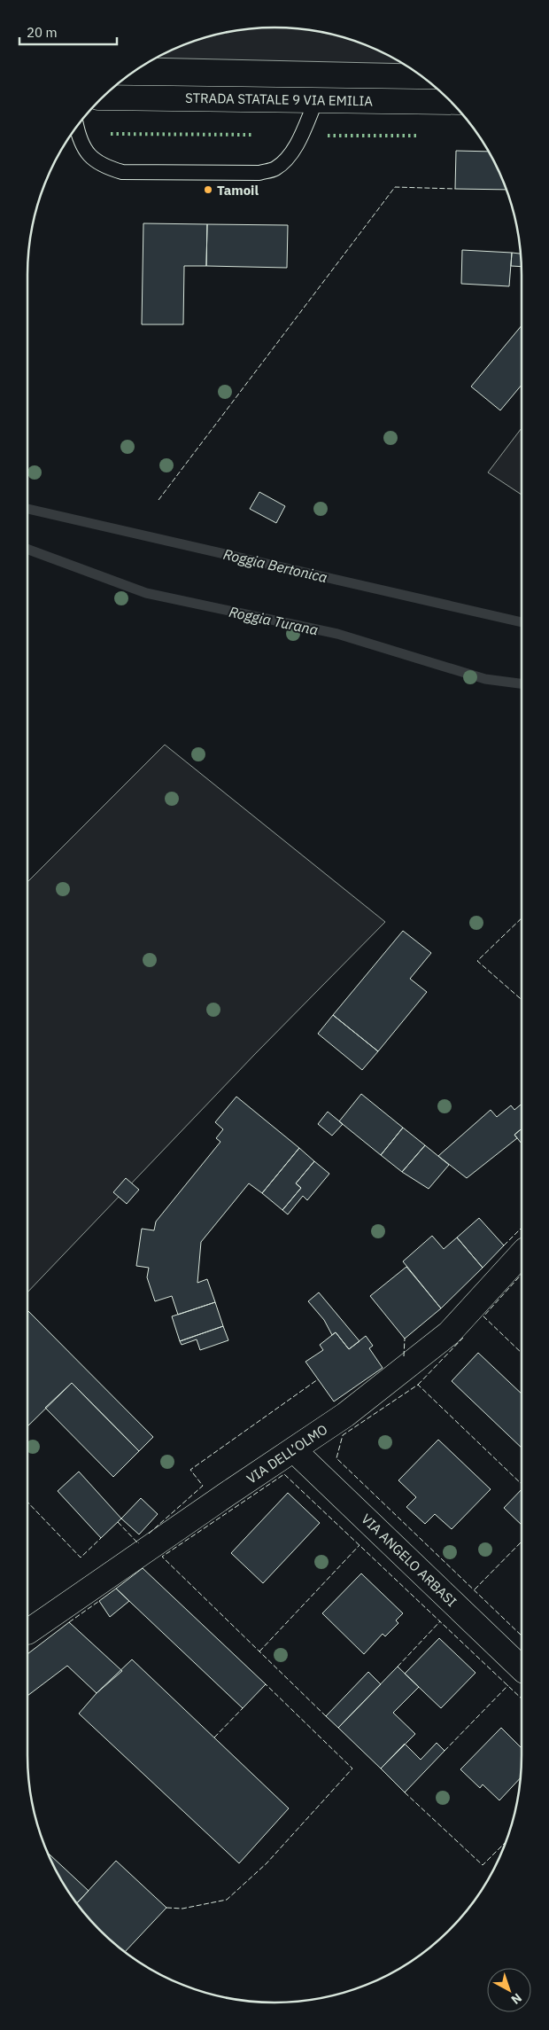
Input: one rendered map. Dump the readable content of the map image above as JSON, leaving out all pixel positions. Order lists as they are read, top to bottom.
{
  "streets": {
    "street": ["STRADA STATALE 9 VIA EMILIA", "VIA DELL’OLMO", "VIA ANGELO ARBASI"]
  },
  "crossings": [
    ["VIA DELL’OLMO", "VIA ANGELO ARBASI"]
  ],
  "water": ["Roggia Bertonica", "Roggia Turana"],
  "places": ["Tamoil"],
  "scale_bar": "20 m",
  "north": "bottom right"
}
